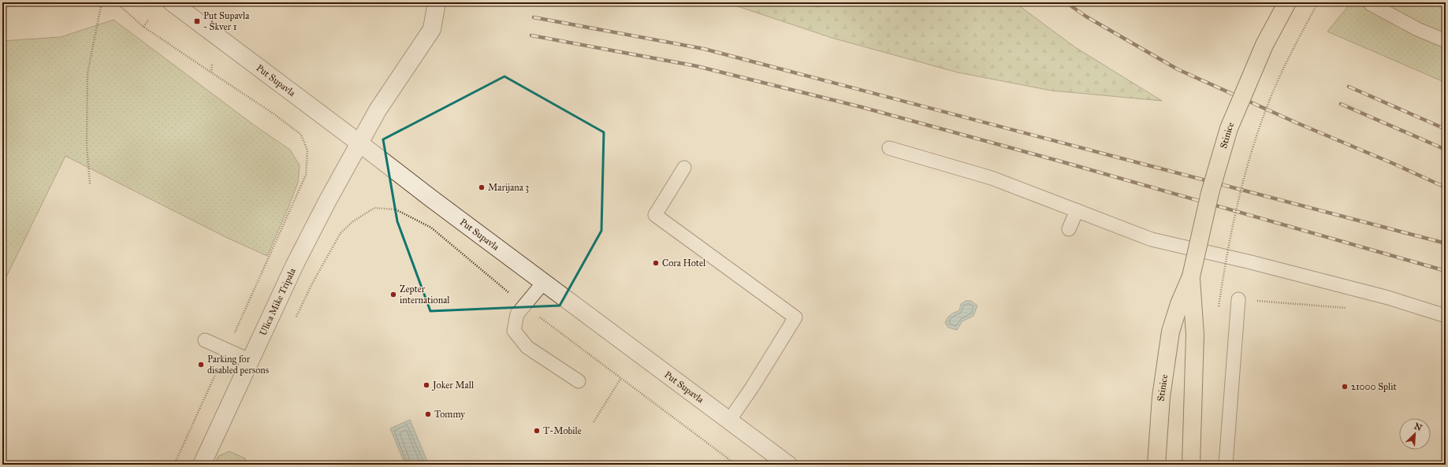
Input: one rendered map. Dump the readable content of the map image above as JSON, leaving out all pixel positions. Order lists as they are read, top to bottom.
{
  "streets": {
    "main road": ["Stinice"],
    "street": ["Put Supavla", "Ulica Mike Tripala"]
  },
  "crossings": [
    ["Put Supavla", "Ulica Mike Tripala"]
  ],
  "places": {
    "transit": ["Put Supavla - Škver 1"],
    "other": [
      "Marijana 3",
      "Cora Hotel",
      "Zepter international",
      "Parking for disabled persons",
      "Joker Mall",
      "21000 Split",
      "Tommy",
      "T-Mobile"
    ]
  },
  "north": "top right"
}
